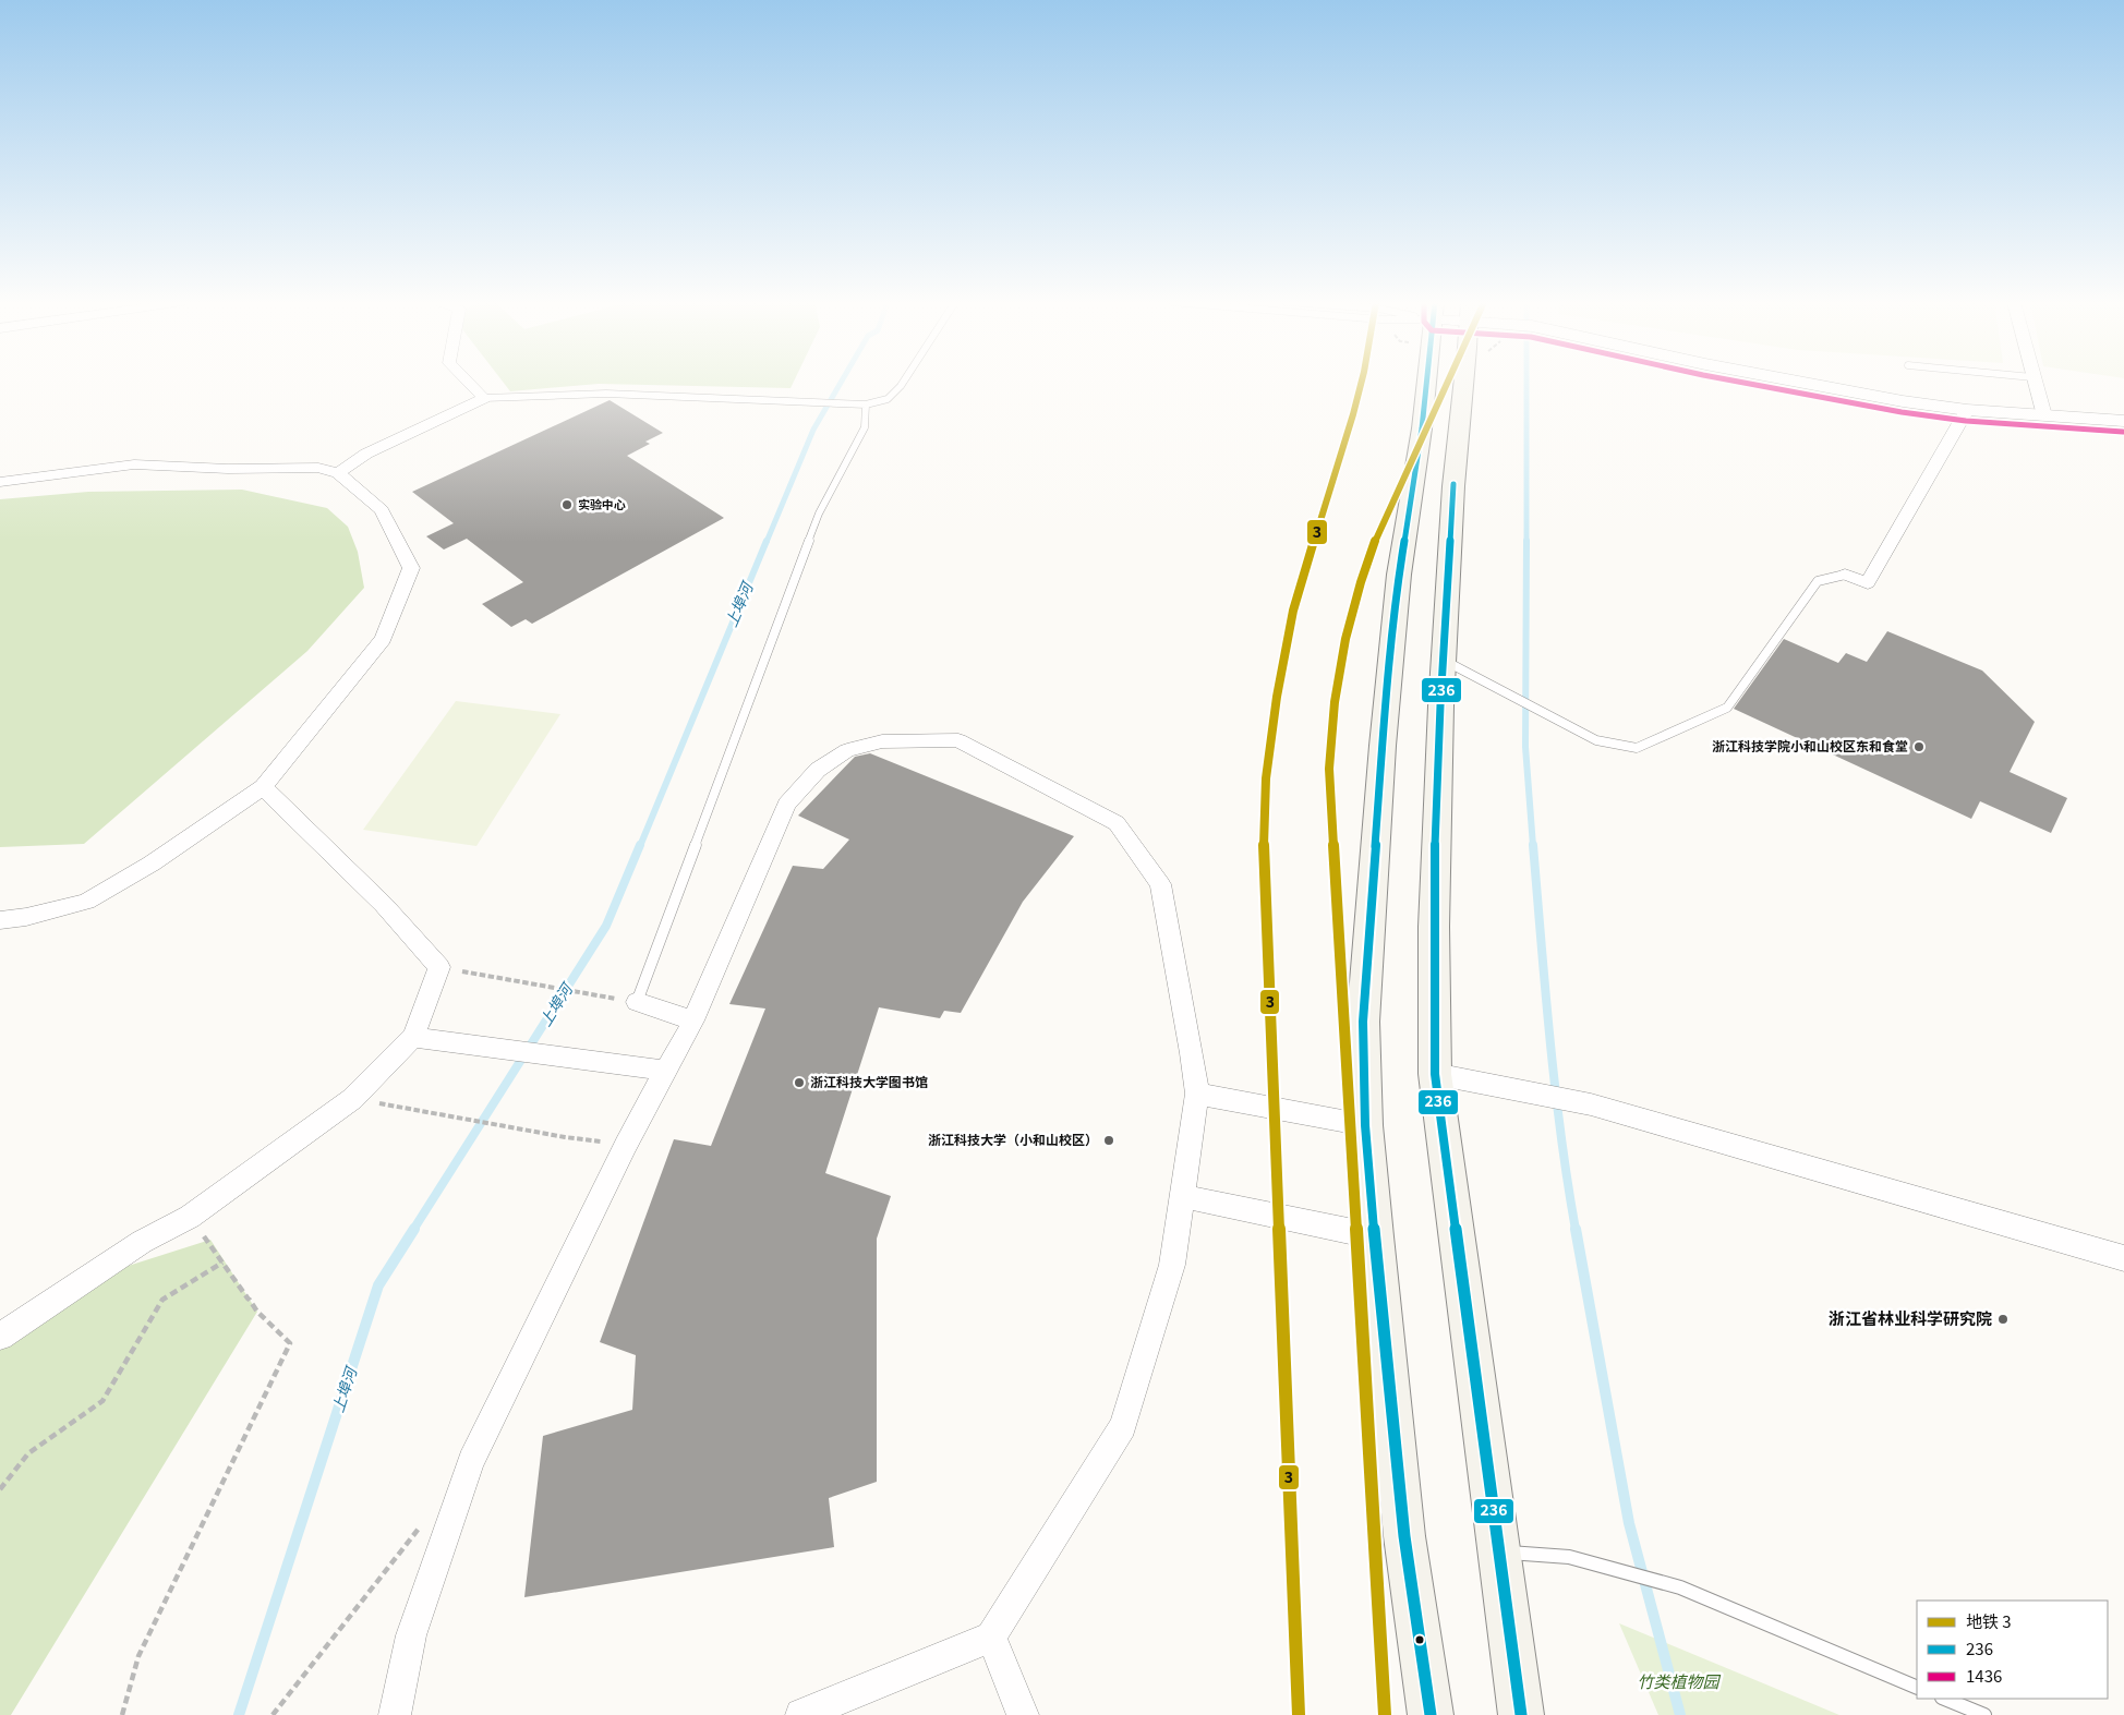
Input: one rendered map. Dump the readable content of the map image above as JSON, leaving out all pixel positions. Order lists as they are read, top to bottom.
{
  "water": ["上埠河"],
  "parks": ["竹类植物园"],
  "places": [
    "实验中心",
    "浙江科技学院小和山校区东和食堂",
    "浙江科技大学图书馆",
    "浙江科技大学（小和山校区）",
    "浙江省林业科学研究院"
  ],
  "lines": ["metro line 3", "transit line 236", "transit line 1436"],
  "legend": ["地铁 3", "236", "1436"]
}
